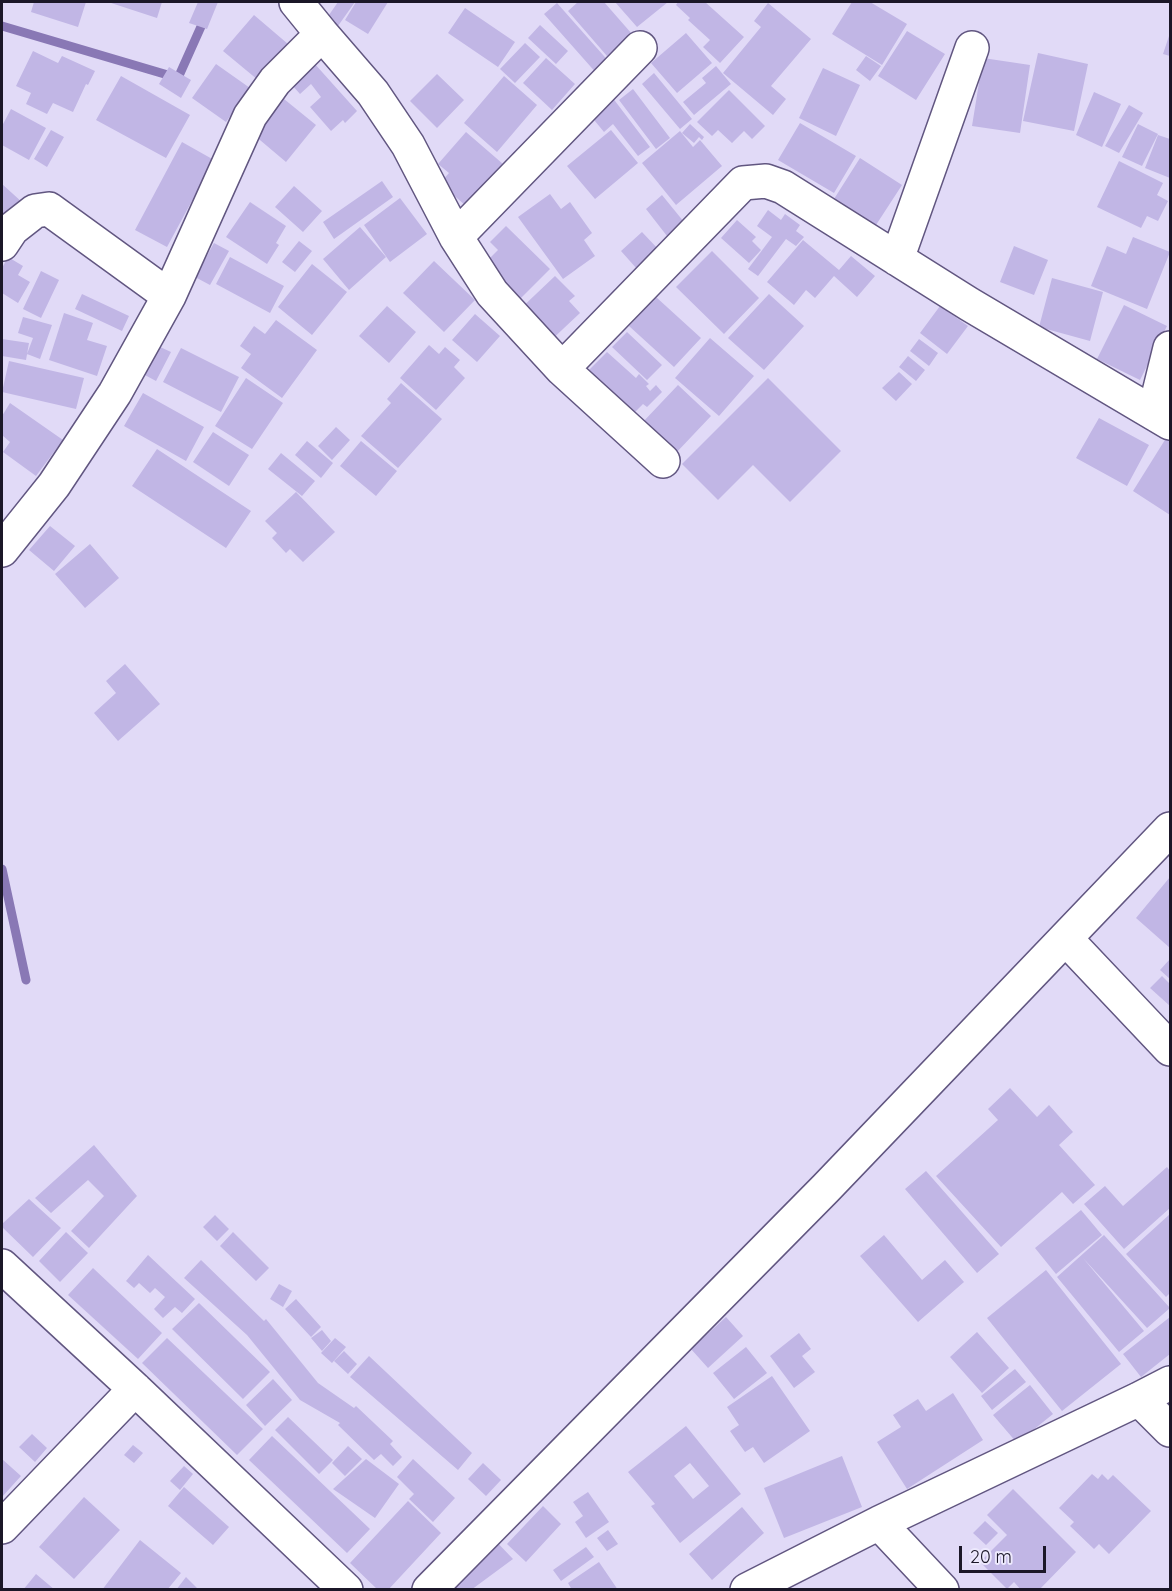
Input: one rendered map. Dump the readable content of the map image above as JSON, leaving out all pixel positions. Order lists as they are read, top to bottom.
{
  "scale_bar": "20 m"
}
